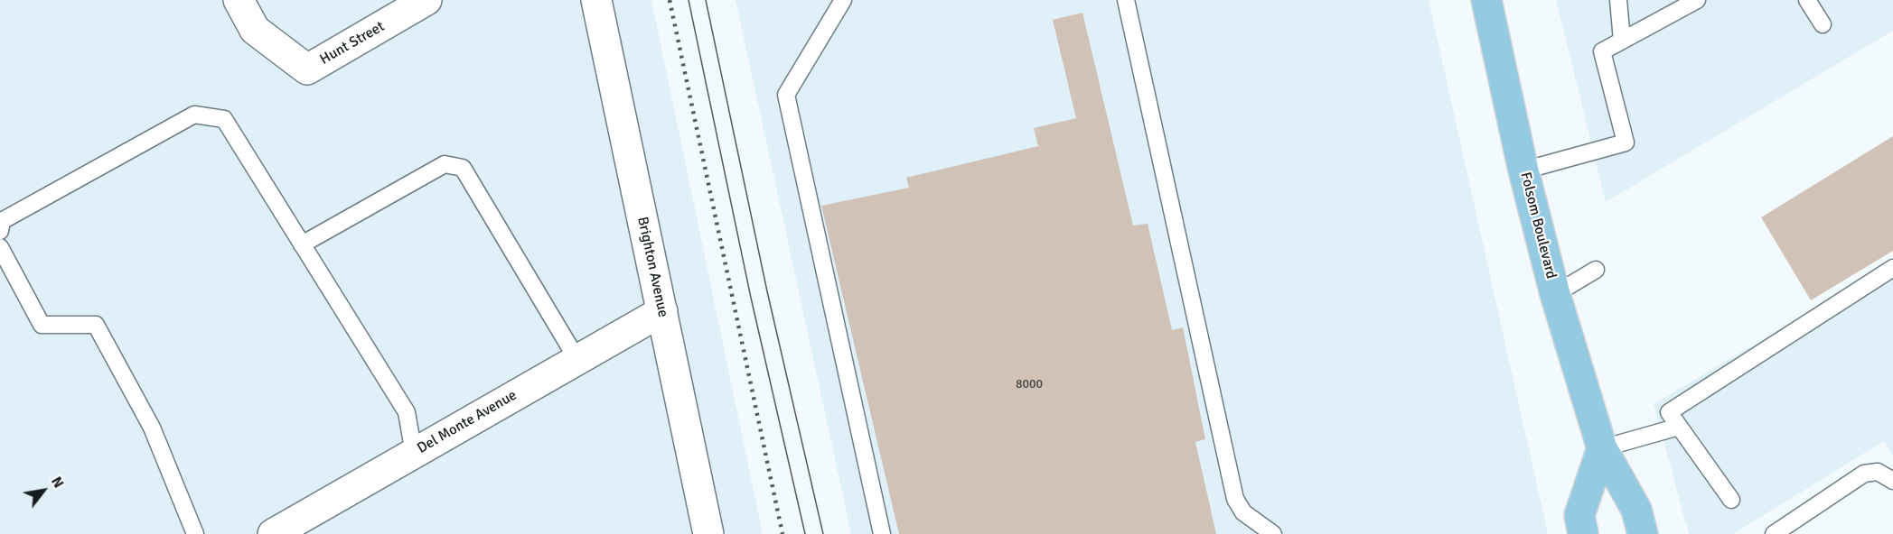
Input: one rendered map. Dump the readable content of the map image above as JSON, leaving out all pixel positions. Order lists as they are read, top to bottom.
{
  "streets": {
    "main road": ["Folsom Boulevard"],
    "street": ["Hunt Street", "Brighton Avenue", "Del Monte Avenue"]
  },
  "crossings": [
    ["Brighton Avenue", "Del Monte Avenue"]
  ],
  "house_numbers": ["8000"],
  "north": "top right"
}
